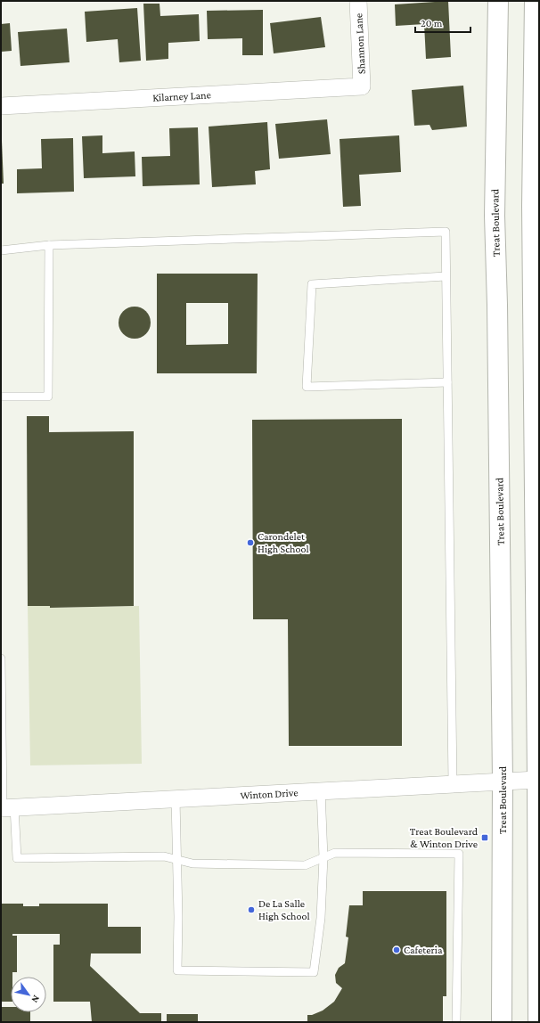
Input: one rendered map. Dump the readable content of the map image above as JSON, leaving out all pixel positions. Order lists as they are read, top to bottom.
{
  "streets": {
    "main road": ["Treat Boulevard"],
    "street": ["Shannon Lane", "Kilarney Lane", "Winton Drive"]
  },
  "crossings": [
    ["Shannon Lane", "Kilarney Lane"],
    ["Treat Boulevard", "Winton Drive"]
  ],
  "places": {
    "other": ["Carondelet High School", "De La Salle High School", "Cafeteria"],
    "transit": ["Treat Boulevard & Winton Drive"]
  },
  "scale_bar": "20 m",
  "north": "bottom right"
}
